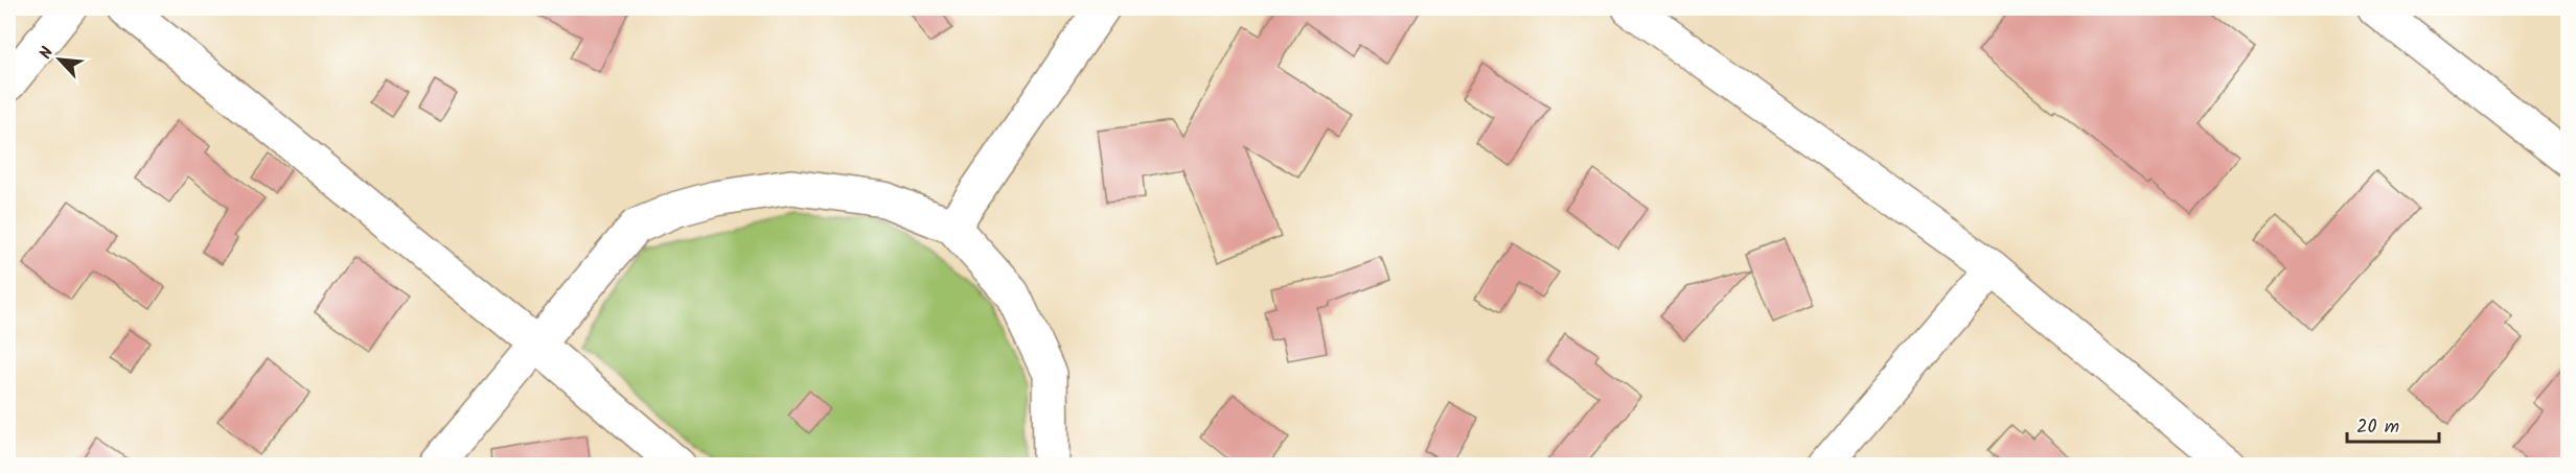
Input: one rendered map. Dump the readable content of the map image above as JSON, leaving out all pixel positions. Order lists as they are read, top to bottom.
{
  "scale_bar": "20 m",
  "north": "top left"
}
